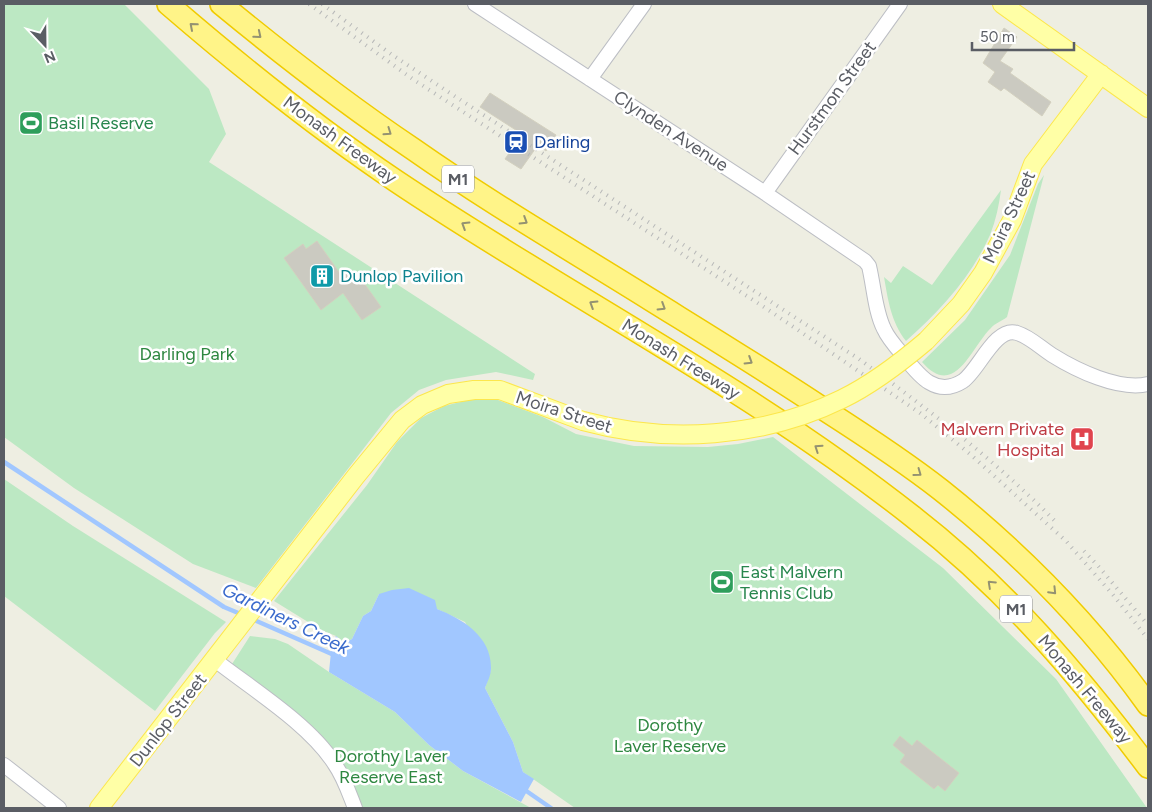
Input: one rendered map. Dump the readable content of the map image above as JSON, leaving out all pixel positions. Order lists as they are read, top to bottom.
{
  "streets": {
    "highway": ["Monash Freeway", "M1"],
    "main road": ["Moira Street", "Dunlop Street"],
    "street": ["Hurstmon Street", "Clynden Avenue"]
  },
  "crossings": [
    ["Hurstmon Street", "Clynden Avenue"],
    ["Moira Street", "Dunlop Street"]
  ],
  "water": ["Gardiners Creek"],
  "parks": ["Darling Park", "Dorothy Laver Reserve", "Dorothy Laver Reserve East"],
  "places": {
    "sports": ["Basil Reserve", "East Malvern Tennis Club"],
    "station": ["Darling"],
    "building": ["Dunlop Pavilion"],
    "hospital": ["Malvern Private Hospital"]
  },
  "scale_bar": "50 m",
  "north": "bottom"
}
